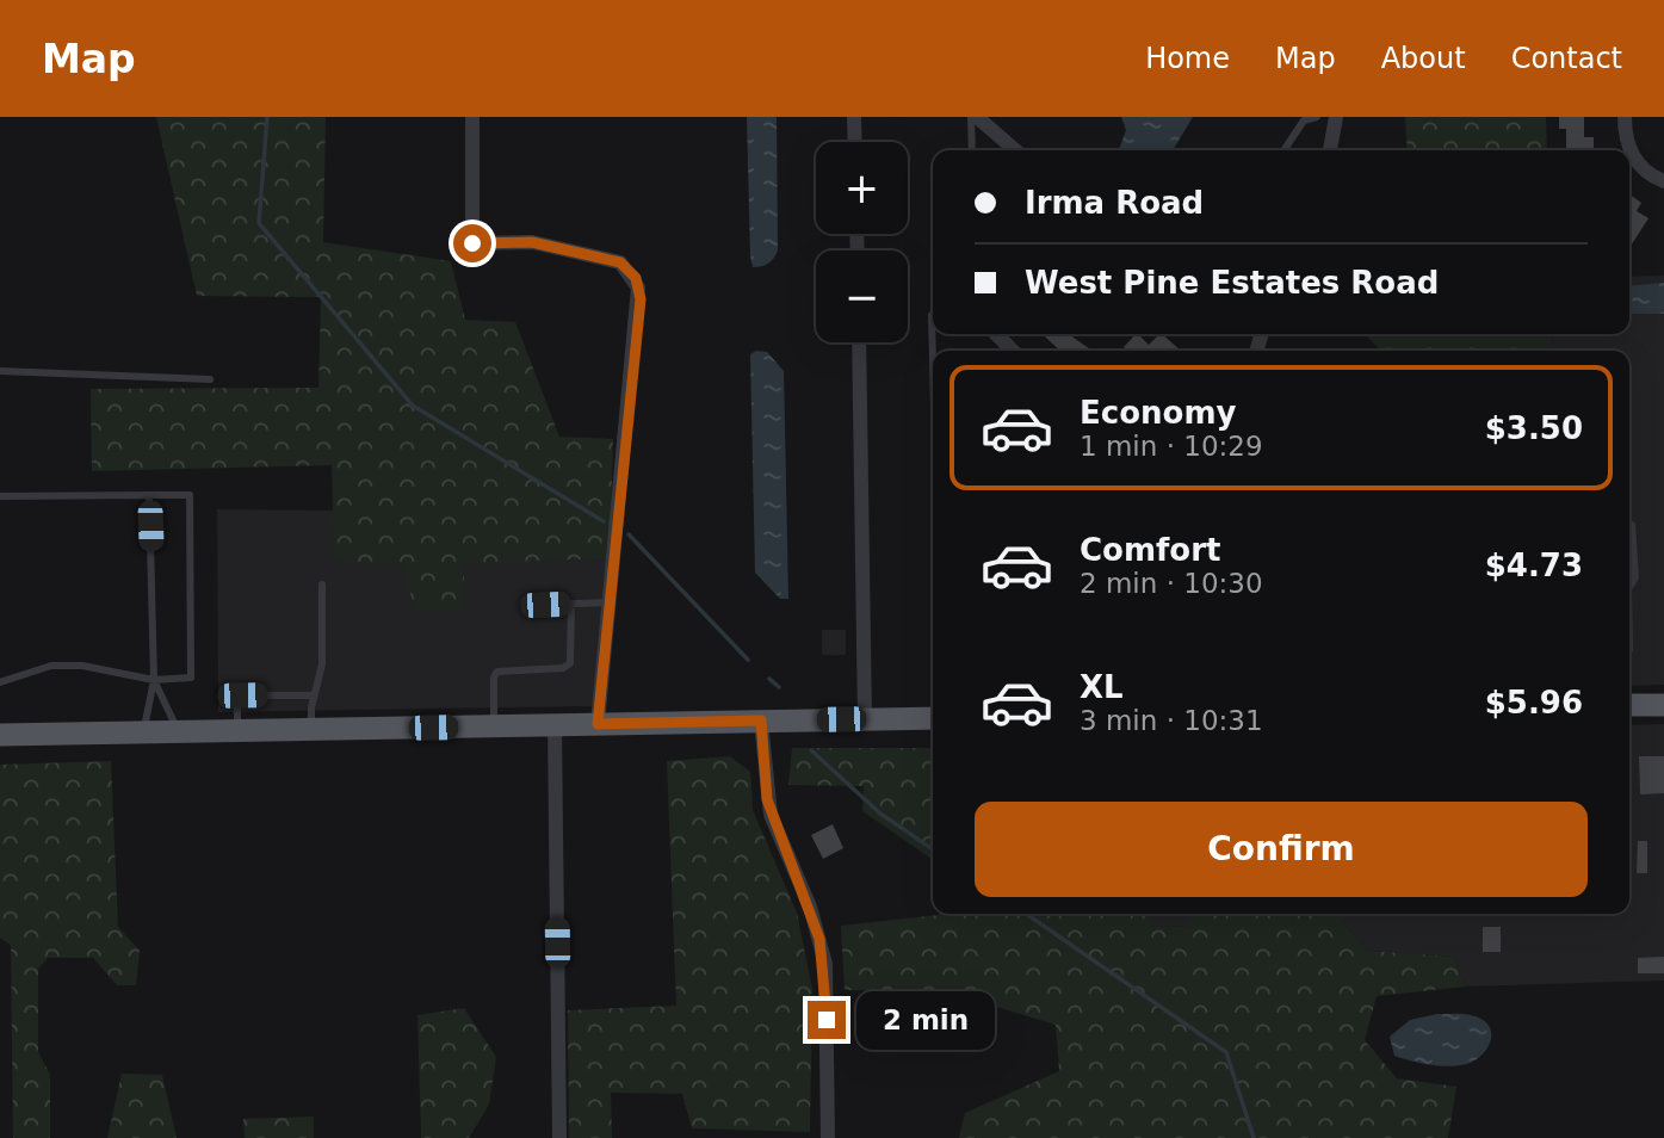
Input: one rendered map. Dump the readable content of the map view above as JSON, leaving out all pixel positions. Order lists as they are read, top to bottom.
{
  "page": {
    "header": "Map",
    "nav": [
      "Home",
      "Map",
      "About",
      "Contact"
    ],
    "map_buttons": ["+", "−"],
    "banner": ["Irma Road", "West Pine Estates Road"],
    "list": [
      {
        "name": "Economy",
        "note": "1 min · 10:29",
        "value": "$3.50"
      },
      {
        "name": "Comfort",
        "note": "2 min · 10:30",
        "value": "$4.73"
      },
      {
        "name": "XL",
        "note": "3 min · 10:31",
        "value": "$5.96"
      }
    ],
    "buttons": "Confirm",
    "bubble": "2 min"
  }
}
